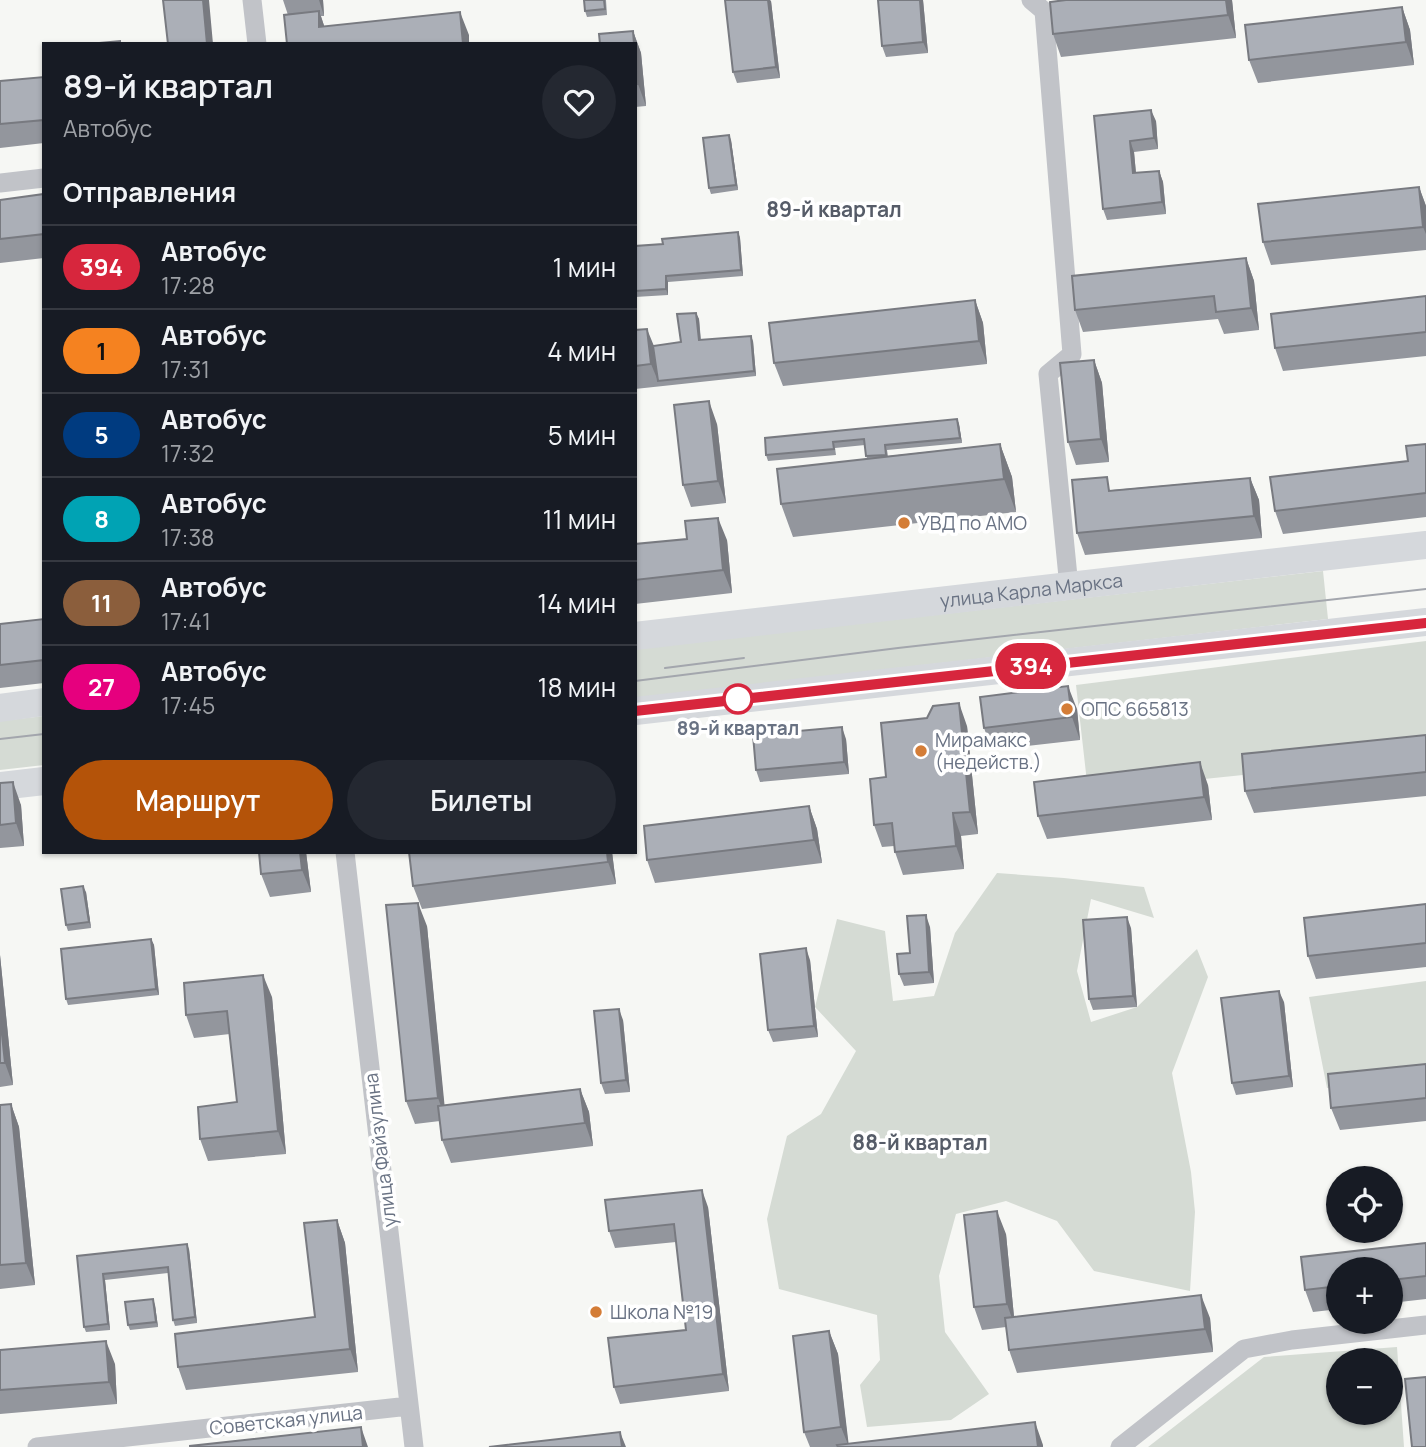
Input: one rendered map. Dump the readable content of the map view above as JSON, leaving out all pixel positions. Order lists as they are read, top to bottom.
{
  "streets": {
    "main road": ["улица Карла Маркса"],
    "street": ["улица Файзулина", "Советская улица"]
  },
  "crossings": [
    ["улица Файзулина", "Советская улица"]
  ],
  "districts": ["89-й квартал", "88-й квартал"],
  "places": [
    "УВД по АМО",
    "89-й квартал",
    "ОПС 665813",
    "Мирамакс (недейств.)",
    "Школа №19"
  ],
  "lines": ["bus line 394"],
  "page": {
    "on_map": "394",
    "heading": [
      ["89-й квартал", "Автобус"],
      "Отправления"
    ],
    "list": [
      {
        "mark": "394",
        "name": "Автобус",
        "note": "17:28",
        "value": "1 мин"
      },
      {
        "mark": "1",
        "name": "Автобус",
        "note": "17:31",
        "value": "4 мин"
      },
      {
        "mark": "5",
        "name": "Автобус",
        "note": "17:32",
        "value": "5 мин"
      },
      {
        "mark": "8",
        "name": "Автобус",
        "note": "17:38",
        "value": "11 мин"
      },
      {
        "mark": "11",
        "name": "Автобус",
        "note": "17:41",
        "value": "14 мин"
      },
      {
        "mark": "27",
        "name": "Автобус",
        "note": "17:45",
        "value": "18 мин"
      }
    ],
    "buttons": ["Маршрут", "Билеты"],
    "map_buttons": ["+", "−"]
  }
}
